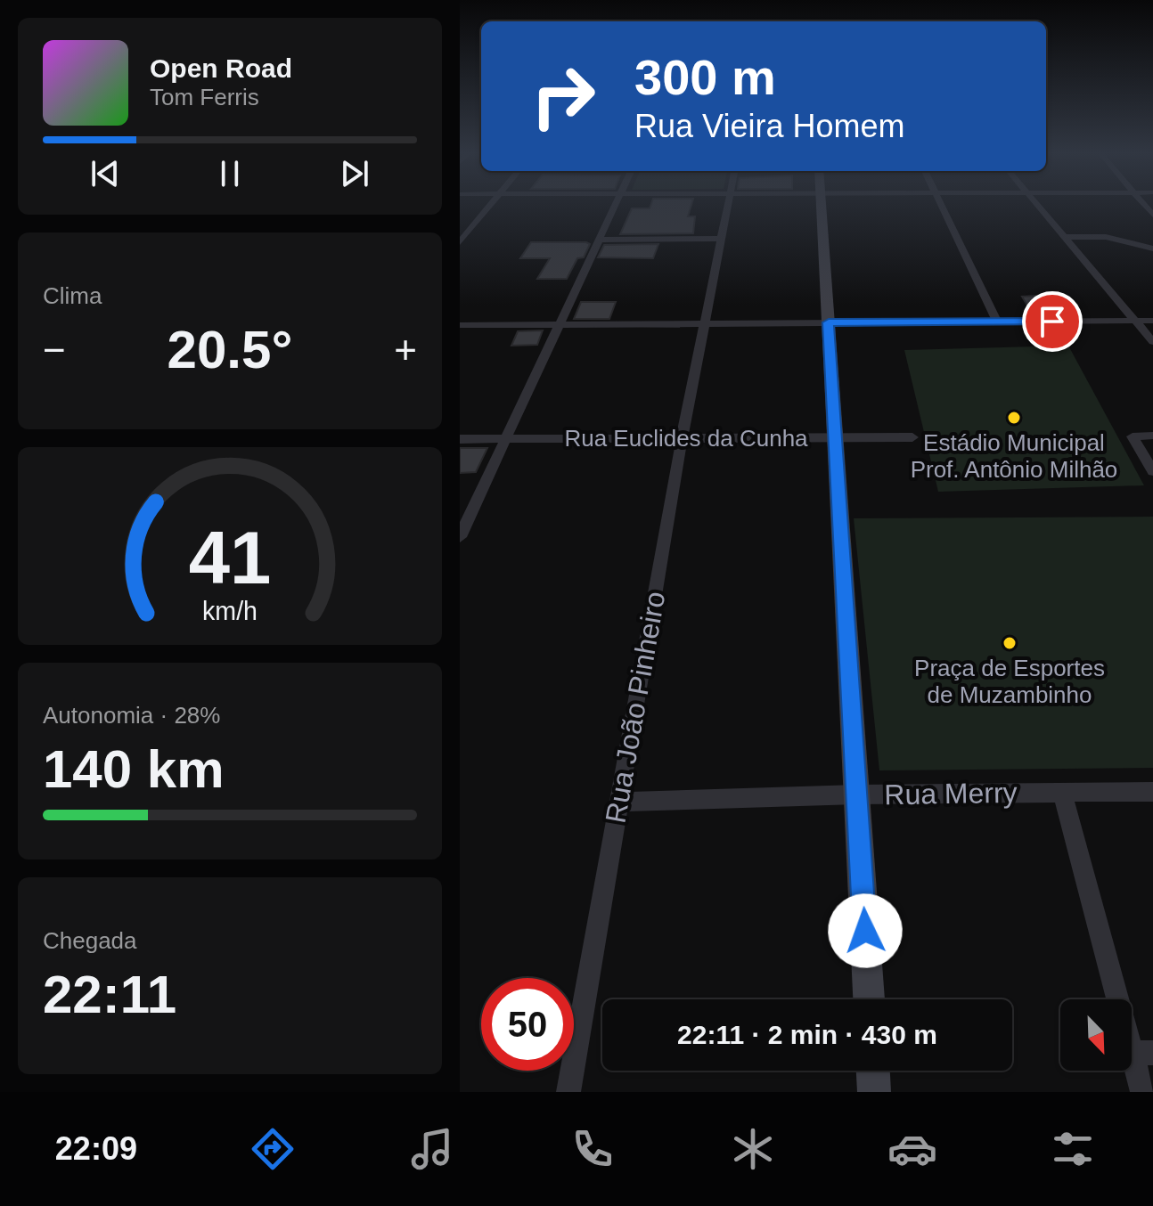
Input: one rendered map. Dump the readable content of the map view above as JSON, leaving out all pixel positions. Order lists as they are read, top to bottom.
{
  "streets": {
    "street": ["Rua Euclides da Cunha", "Rua João Pinheiro", "Rua Merry"]
  },
  "crossings": [
    ["Rua Euclides da Cunha", "Rua João Pinheiro"],
    ["Rua João Pinheiro", "Rua Merry"]
  ],
  "places": ["Estádio Municipal Prof. Antônio Milhão", "Praça de Esportes de Muzambinho"],
  "north": "bottom right",
  "page": {
    "turn": ["300 m", "Rua Vieira Homem"],
    "song": ["Open Road", "Tom Ferris"],
    "tile": [
      "Clima",
      ["Autonomia · 28%", "140 km"],
      ["Chegada", "22:11"]
    ],
    "heat": ["−", "20.5°", "+"],
    "limit": "50",
    "trip": "22:11 · 2 min · 430 m",
    "tabs": "22:09",
    "gauge": ["41", "km/h"]
  }
}
